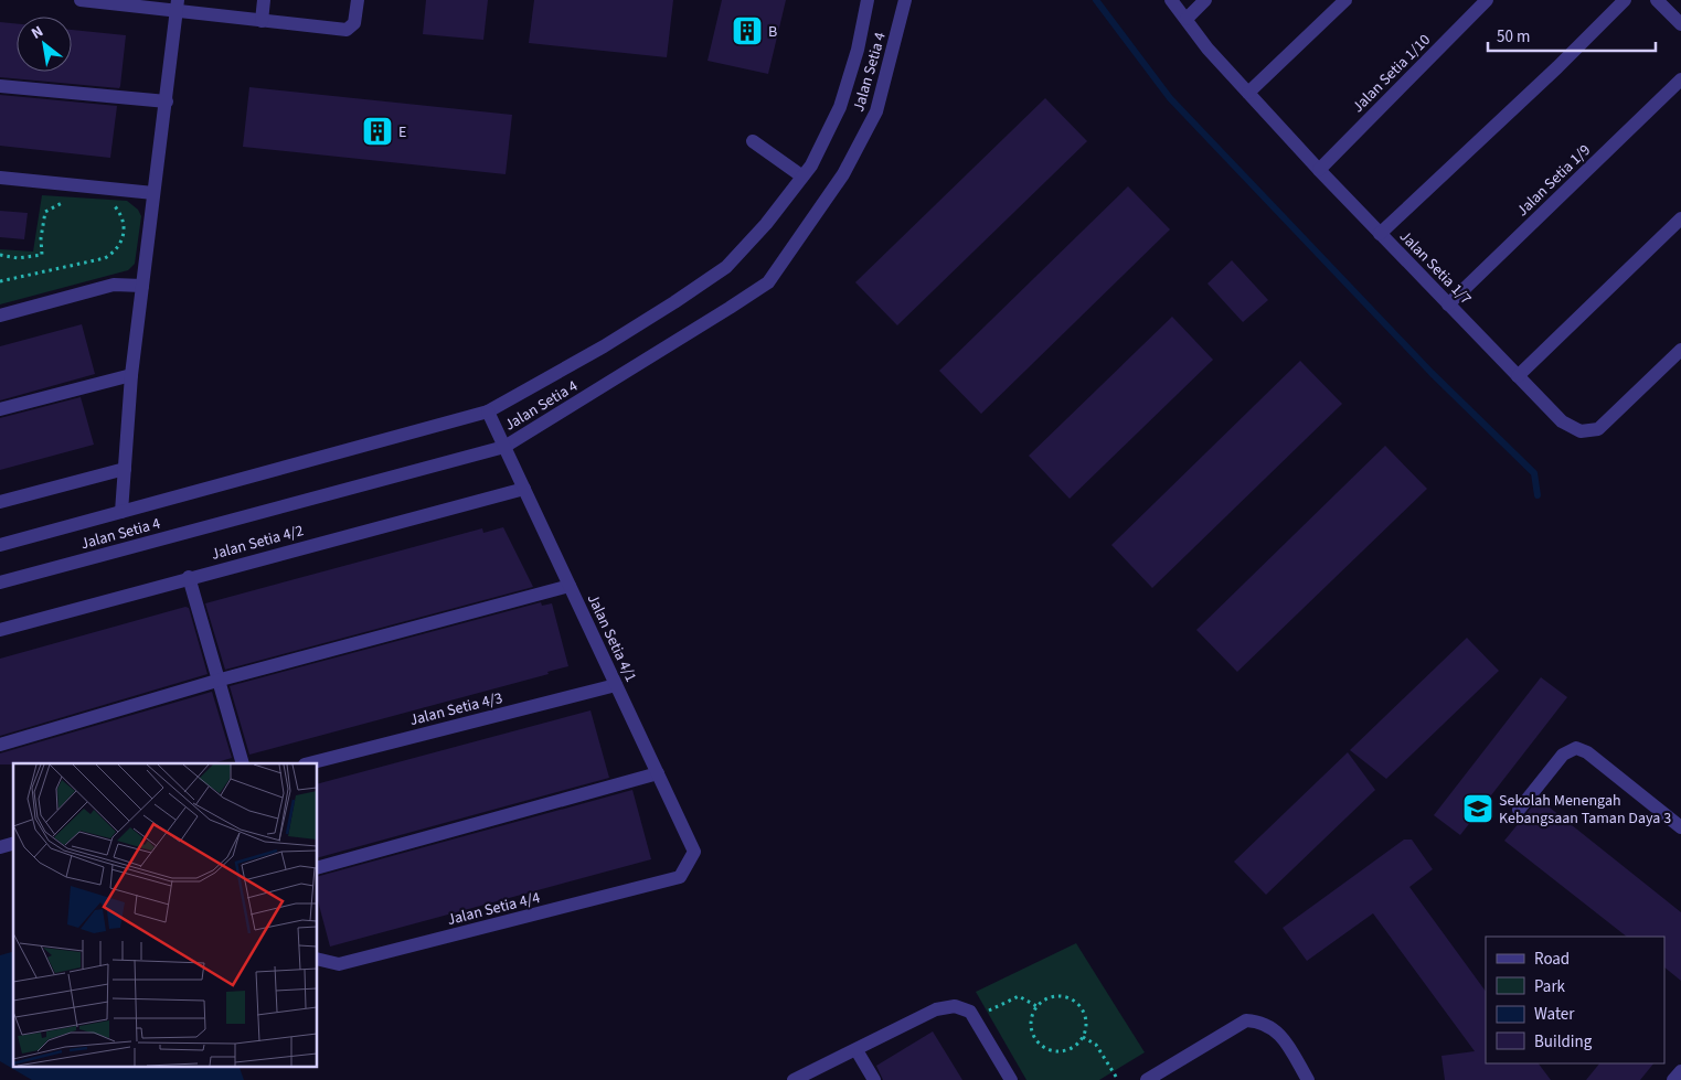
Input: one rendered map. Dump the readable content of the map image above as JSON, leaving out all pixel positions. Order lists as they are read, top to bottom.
{
  "streets": {
    "street": [
      "Jalan Setia 4",
      "Jalan Setia 1/10",
      "Jalan Setia 1/9",
      "Jalan Setia 1/7",
      "Jalan Setia 4/2",
      "Jalan Setia 4/1",
      "Jalan Setia 4/3",
      "Jalan Setia 4/4"
    ]
  },
  "crossings": [
    ["Jalan Setia 4", "Jalan Setia 4/1"],
    ["Jalan Setia 1/10", "Jalan Setia 1/7"],
    ["Jalan Setia 1/9", "Jalan Setia 1/7"],
    ["Jalan Setia 4/2", "Jalan Setia 4/1"],
    ["Jalan Setia 4/1", "Jalan Setia 4/3"],
    ["Jalan Setia 4/1", "Jalan Setia 4/4"]
  ],
  "places": {
    "building": ["B", "E"],
    "school or university": ["Sekolah Menengah Kebangsaan Taman Daya 3"]
  },
  "legend": [
    "Road",
    "Park",
    "Water",
    "Building"
  ],
  "scale_bar": "50 m",
  "north": "top left"
}
